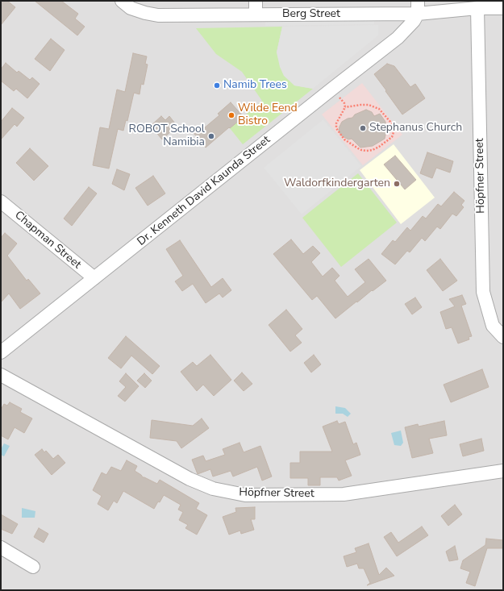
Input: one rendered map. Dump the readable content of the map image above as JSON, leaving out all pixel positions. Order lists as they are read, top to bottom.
{
  "streets": {
    "street": [
      "Berg Street",
      "Höpfner Street",
      "Dr. Kenneth David Kaunda Street",
      "Chapman Street"
    ]
  },
  "crossings": [
    ["Berg Street", "Höpfner Street"],
    ["Berg Street", "Dr. Kenneth David Kaunda Street"],
    ["Dr. Kenneth David Kaunda Street", "Chapman Street"]
  ],
  "places": [
    "Namib Trees",
    "Wilde Eend Bistro",
    "Stephanus Church",
    "ROBOT School Namibia",
    "Waldorfkindergarten"
  ]
}
